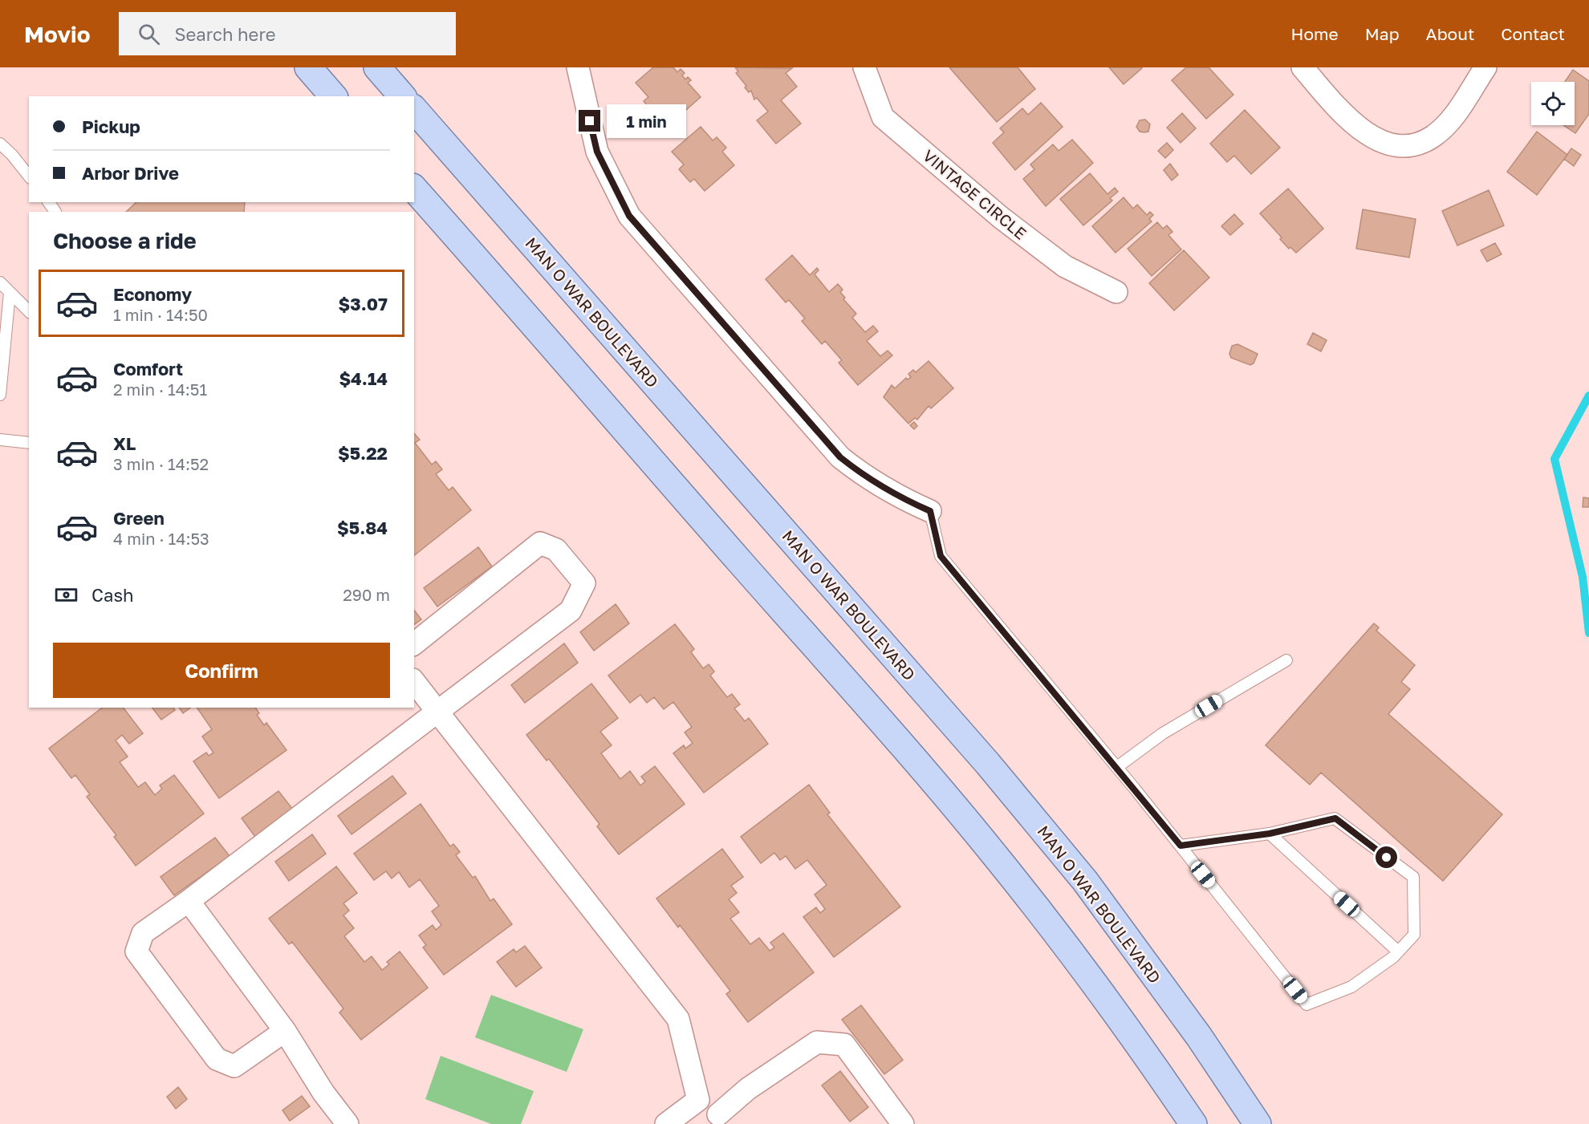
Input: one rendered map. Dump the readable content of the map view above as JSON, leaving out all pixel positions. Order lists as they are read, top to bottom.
{
  "streets": {
    "main road": ["MAN O WAR BOULEVARD"],
    "street": ["VINTAGE CIRCLE"]
  },
  "page": {
    "header": "Movio",
    "search": "Search here",
    "nav": [
      "Home",
      "Map",
      "About",
      "Contact"
    ],
    "banner": ["Pickup", "Arbor Drive"],
    "bubble": "1 min",
    "heading": "Choose a ride",
    "list": [
      {
        "name": "Economy",
        "note": "1 min · 14:50",
        "value": "$3.07"
      },
      {
        "name": "Comfort",
        "note": "2 min · 14:51",
        "value": "$4.14"
      },
      {
        "name": "XL",
        "note": "3 min · 14:52",
        "value": "$5.22"
      },
      {
        "name": "Green",
        "note": "4 min · 14:53",
        "value": "$5.84"
      }
    ],
    "pay": ["Cash", "290 m"],
    "buttons": "Confirm"
  }
}
